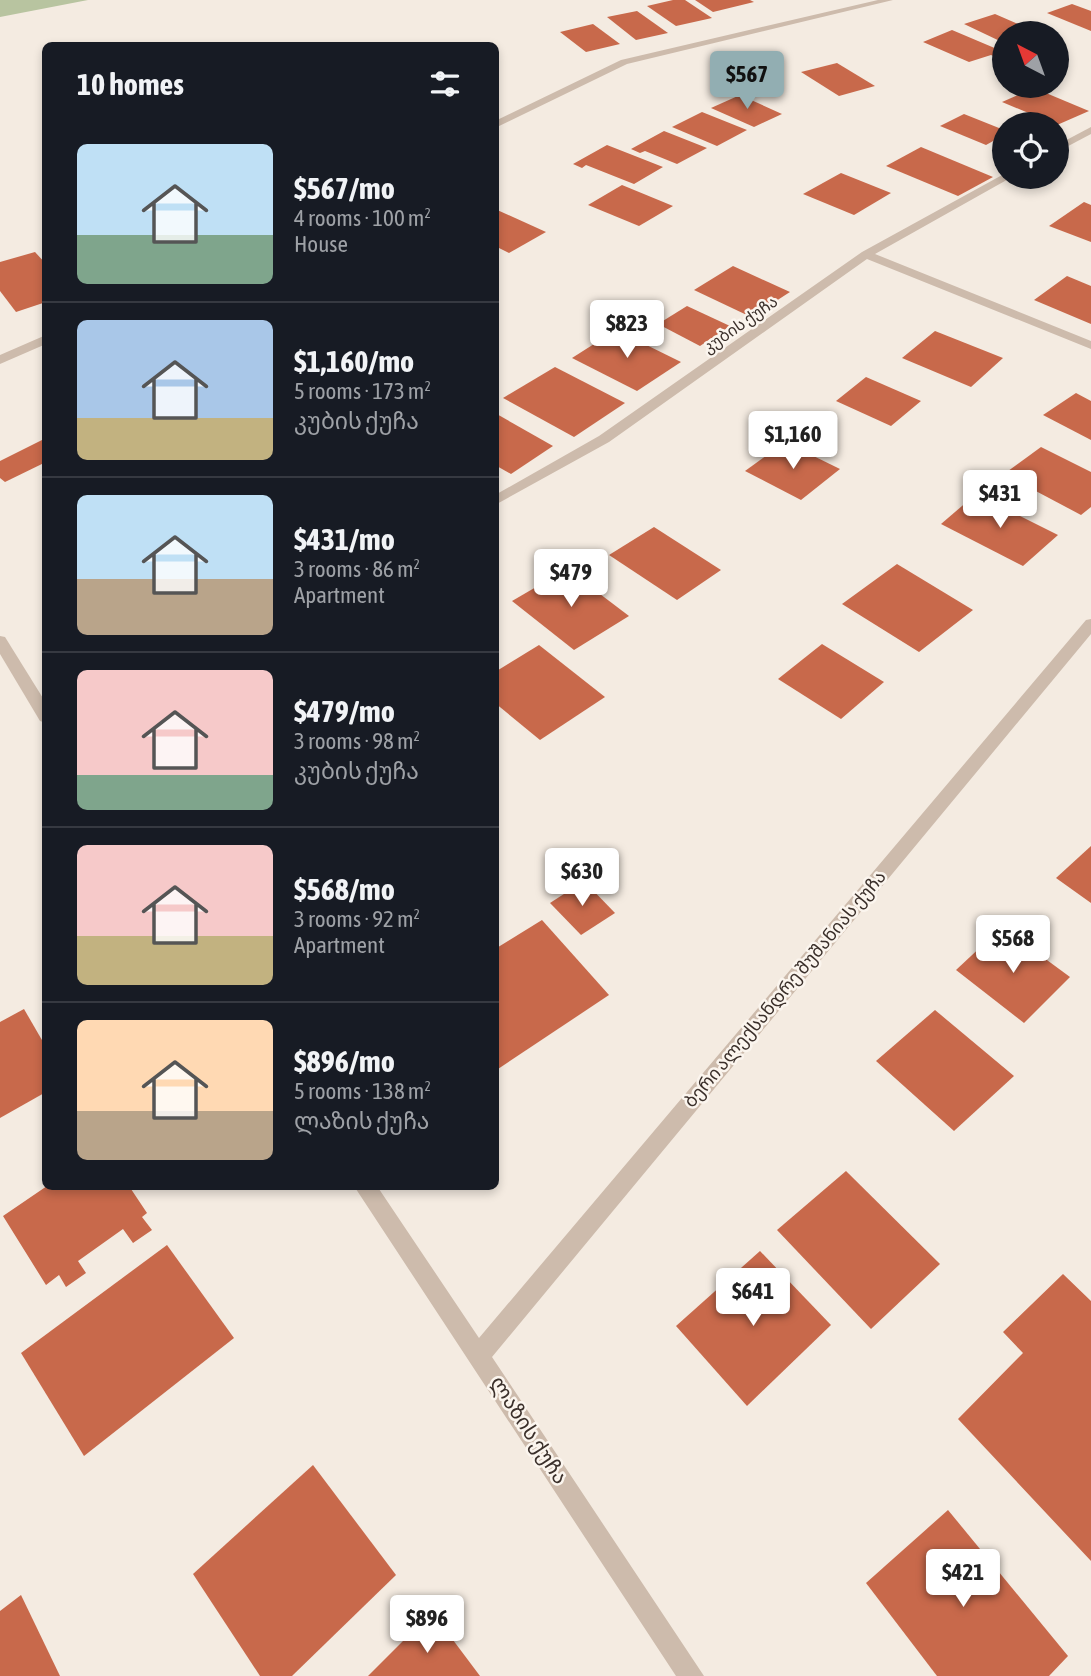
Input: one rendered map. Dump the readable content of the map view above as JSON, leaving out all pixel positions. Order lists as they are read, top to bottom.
{
  "streets": {
    "street": ["კუბის ქუჩა", "ბერი ალექსანდრე შუშანიას ქუჩა", "ლაზის ქუჩა"]
  },
  "crossings": [
    ["ბერი ალექსანდრე შუშანიას ქუჩა", "ლაზის ქუჩა"]
  ],
  "north": "top left",
  "page": {
    "heading": "10 homes",
    "price": [
      "$567",
      "$823",
      "$1,160",
      "$431",
      "$479",
      "$630",
      "$568",
      "$641",
      "$421",
      "$896"
    ],
    "list": [
      {
        "name": "$567/mo",
        "note": "4 rooms · 100 m² · House"
      },
      {
        "name": "$1,160/mo",
        "note": "5 rooms · 173 m² · კუბის ქუჩა"
      },
      {
        "name": "$431/mo",
        "note": "3 rooms · 86 m² · Apartment"
      },
      {
        "name": "$479/mo",
        "note": "3 rooms · 98 m² · კუბის ქუჩა"
      },
      {
        "name": "$568/mo",
        "note": "3 rooms · 92 m² · Apartment"
      },
      {
        "name": "$896/mo",
        "note": "5 rooms · 138 m² · ლაზის ქუჩა"
      }
    ]
  }
}
